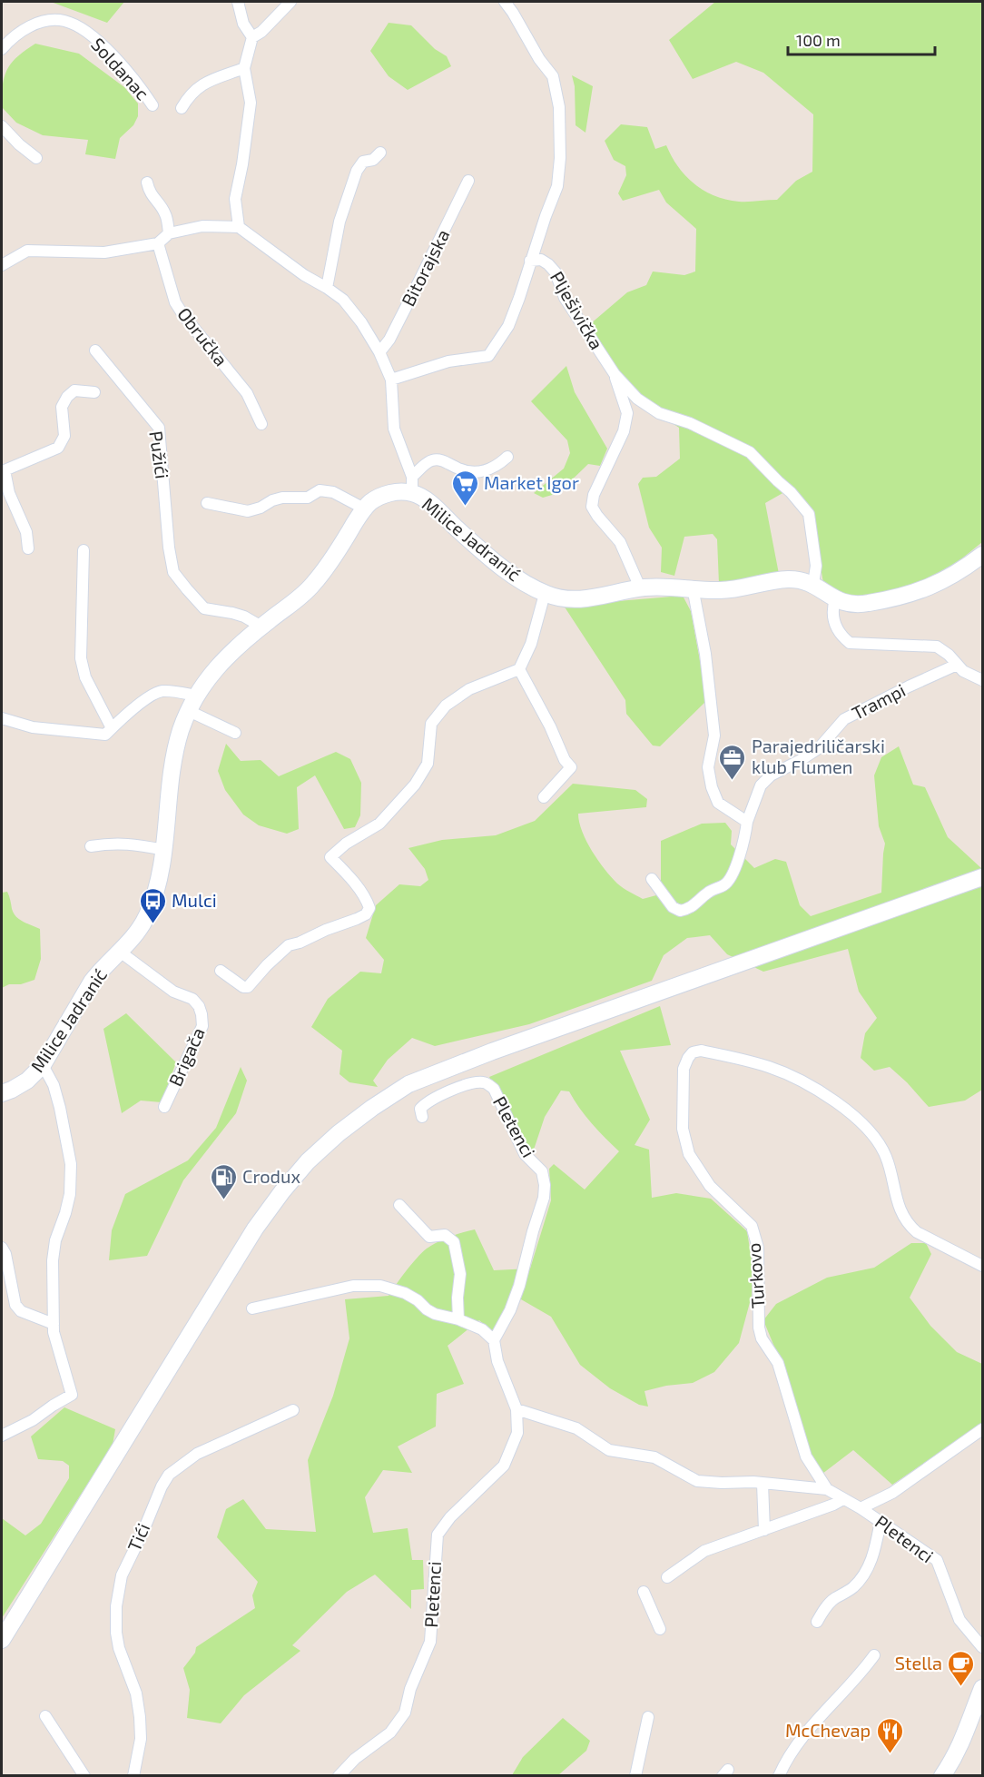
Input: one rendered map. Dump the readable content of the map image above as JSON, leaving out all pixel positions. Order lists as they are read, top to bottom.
{
  "streets": {
    "street": [
      "Soldanac",
      "Bitorajska",
      "Plješivička",
      "Obručka",
      "Pužići",
      "Milice Jadranić",
      "Trampi",
      "Brigača",
      "Pletenci",
      "Turkovo",
      "Tići"
    ]
  },
  "crossings": [
    ["Pužići", "Milice Jadranić"],
    ["Milice Jadranić", "Brigača"],
    ["Pletenci", "Turkovo"]
  ],
  "places": {
    "supermarket": ["Market Igor"],
    "office": ["Parajedriličarski klub Flumen"],
    "bus stop": ["Mulci"],
    "fuel station": ["Crodux"],
    "cafe": ["Stella"],
    "restaurant": ["McChevap"]
  },
  "scale_bar": "100 m"
}
